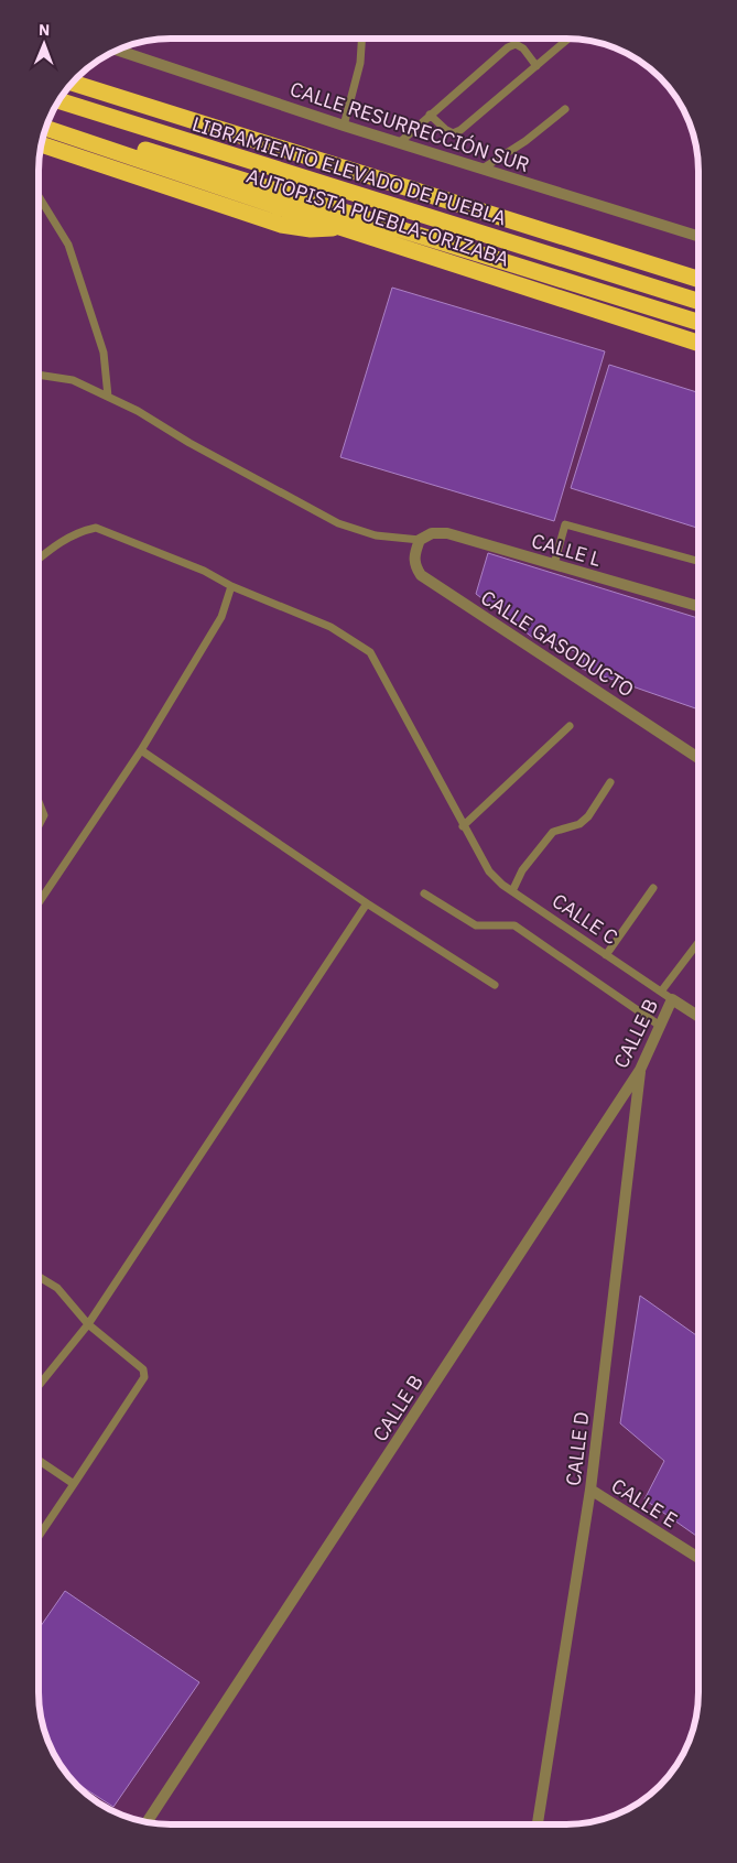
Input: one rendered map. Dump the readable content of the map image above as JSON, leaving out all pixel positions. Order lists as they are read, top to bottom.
{
  "streets": {
    "highway": ["LIBRAMIENTO ELEVADO DE PUEBLA", "AUTOPISTA PUEBLA-ORIZABA"],
    "street": [
      "CALLE RESURRECCIÓN SUR",
      "CALLE L",
      "CALLE GASODUCTO",
      "CALLE C",
      "CALLE B",
      "CALLE D",
      "CALLE E"
    ]
  },
  "crossings": [
    ["CALLE L", "CALLE GASODUCTO"],
    ["CALLE C", "CALLE B"],
    ["CALLE B", "CALLE D"],
    ["CALLE D", "CALLE E"]
  ],
  "north": "top"
}
